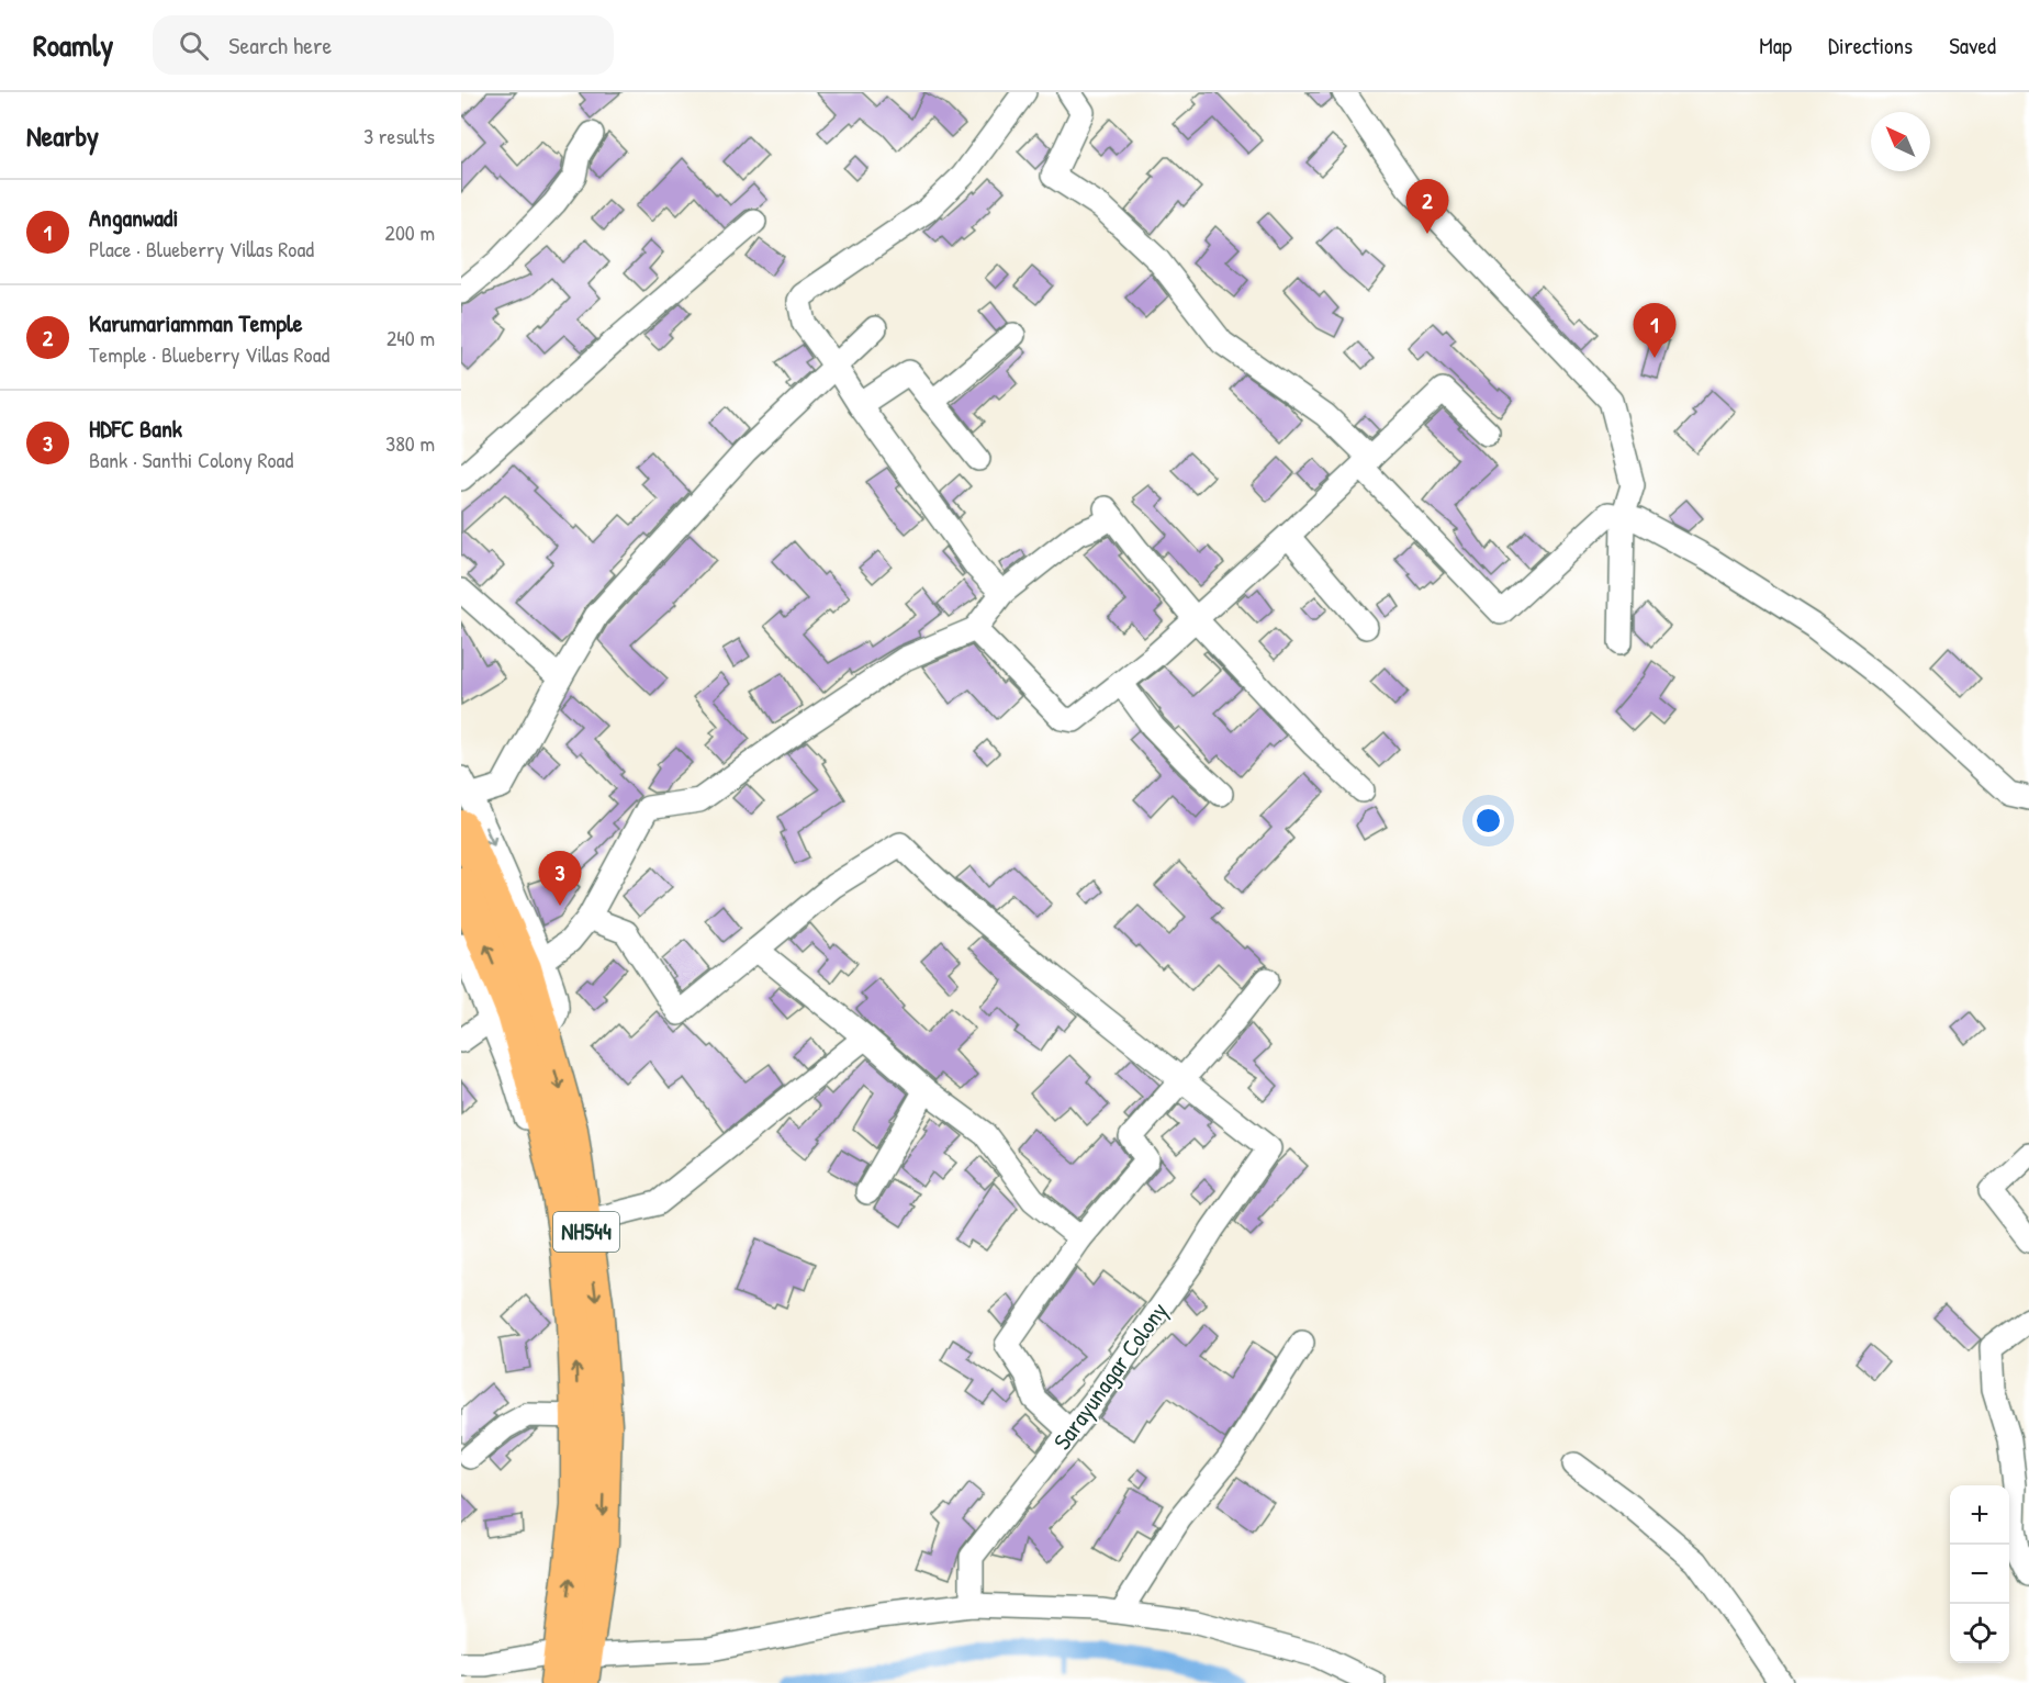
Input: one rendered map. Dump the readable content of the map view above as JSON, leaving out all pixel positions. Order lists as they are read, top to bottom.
{
  "streets": {
    "highway": ["NH544"],
    "street": ["Sarayunagar Colony"]
  },
  "north": "top left",
  "page": {
    "header": "Roamly",
    "search": "Search here",
    "nav": ["Map", "Directions", "Saved"],
    "heading": ["Nearby", "3 results"],
    "list": [
      {
        "mark": "1",
        "name": "Anganwadi",
        "note": "Place · Blueberry Villas Road",
        "value": "200 m"
      },
      {
        "mark": "2",
        "name": "Karumariamman Temple",
        "note": "Temple · Blueberry Villas Road",
        "value": "240 m"
      },
      {
        "mark": "3",
        "name": "HDFC Bank",
        "note": "Bank · Santhi Colony Road",
        "value": "380 m"
      }
    ],
    "pins": ["2", "1", "3"],
    "map_buttons": ["+", "−"]
  }
}
